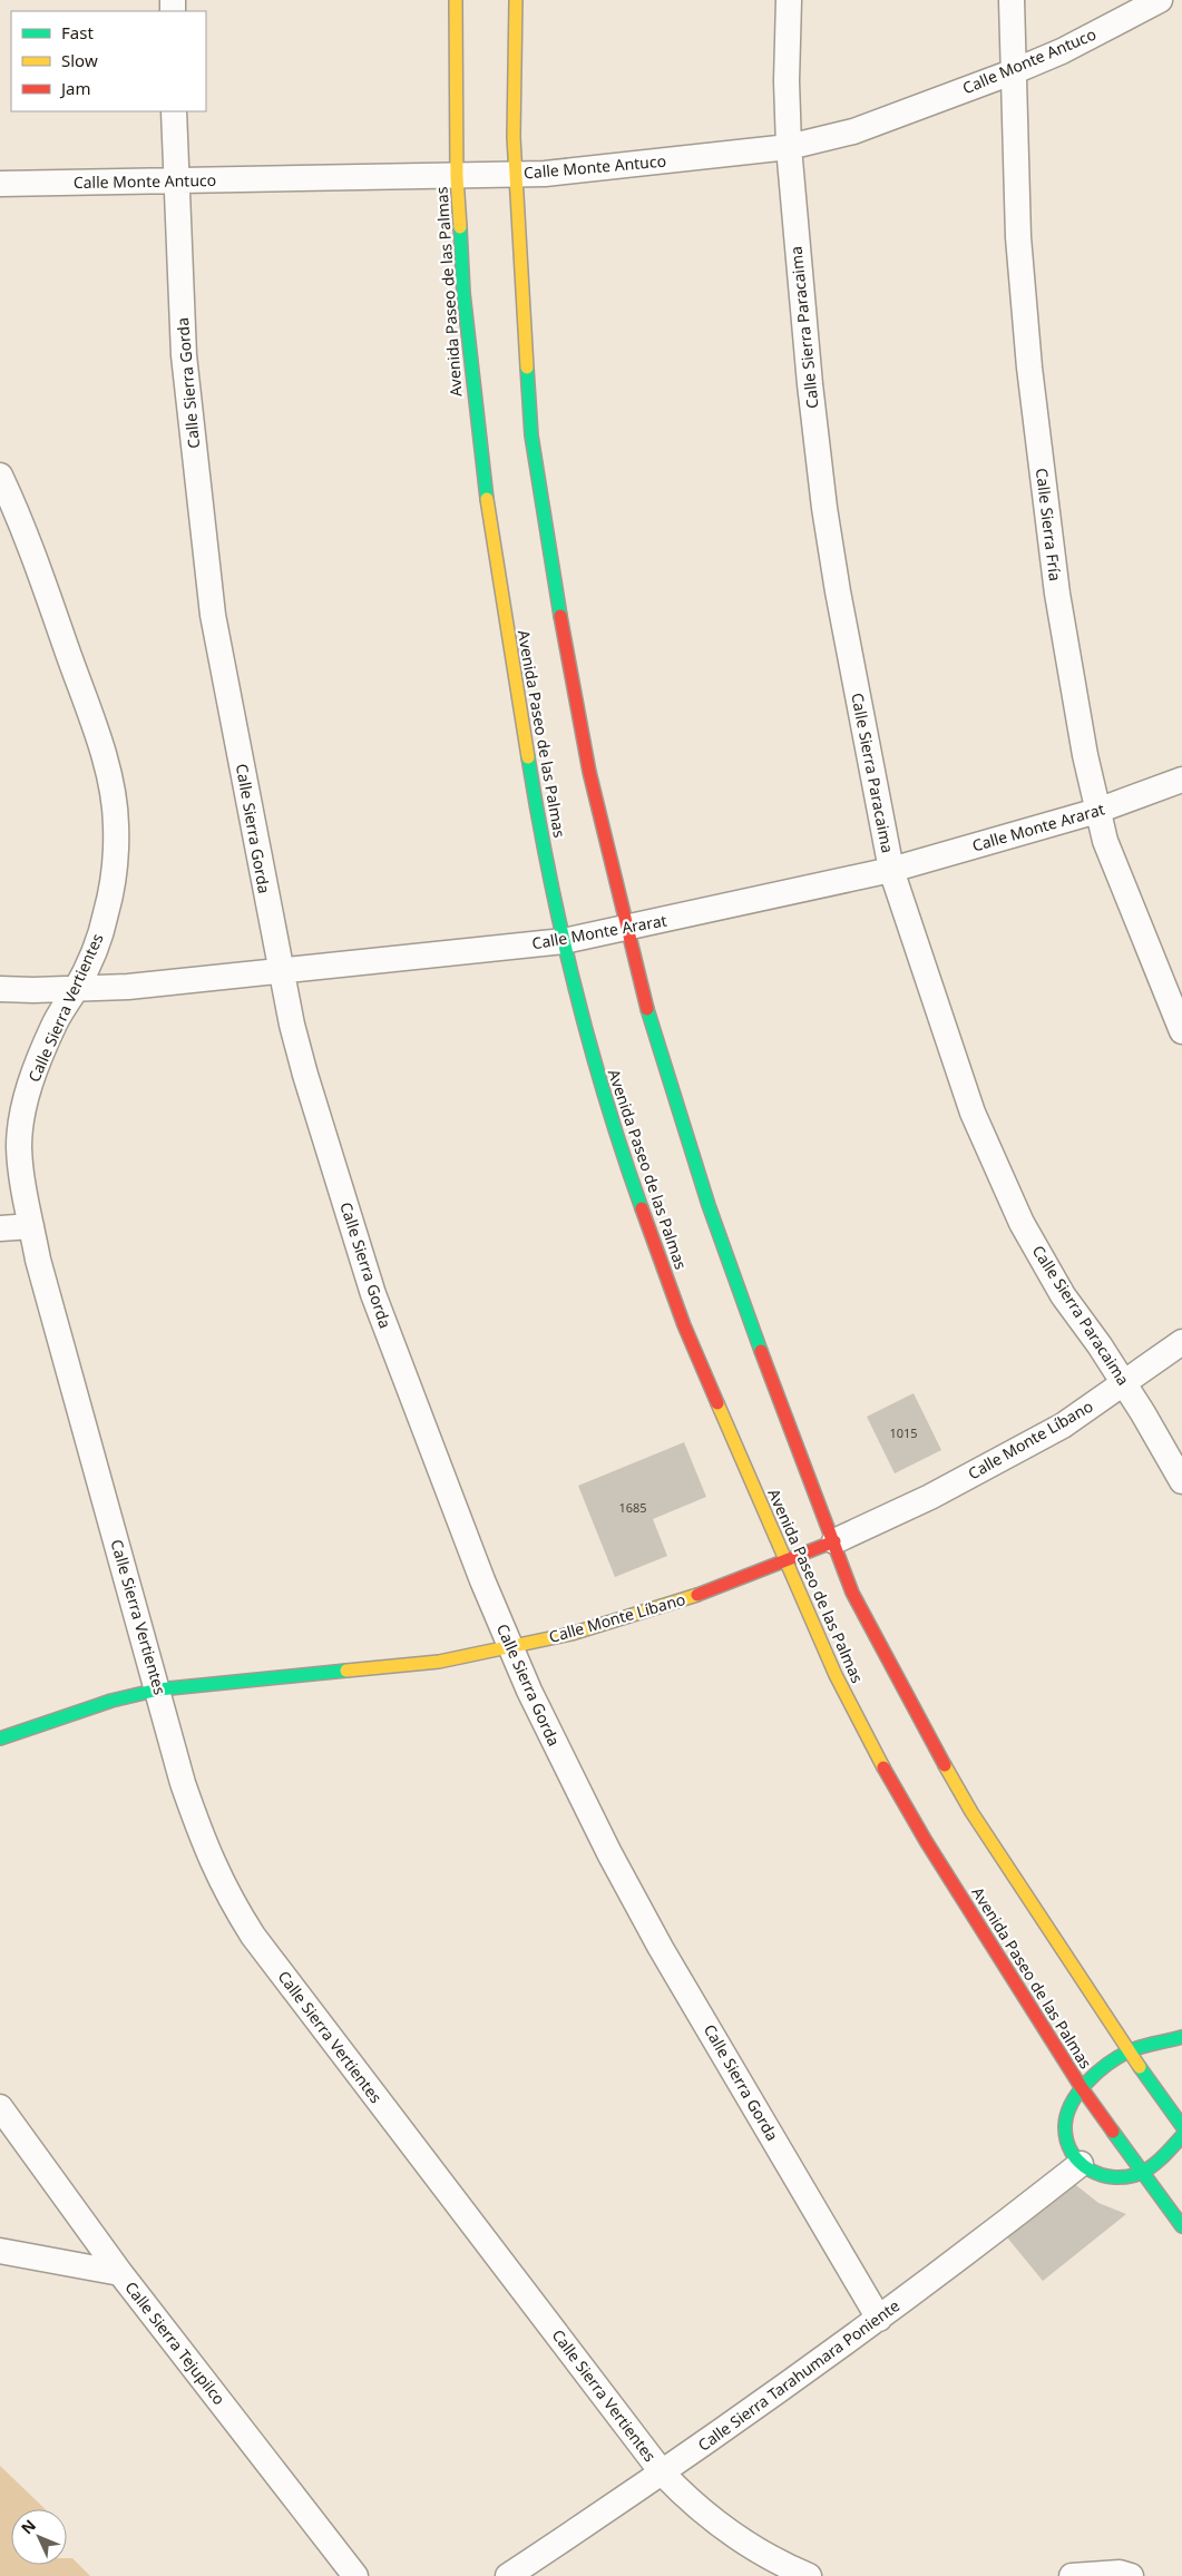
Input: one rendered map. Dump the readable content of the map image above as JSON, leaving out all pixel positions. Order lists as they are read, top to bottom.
{
  "streets": {
    "main road": ["Avenida Paseo de las Palmas", "Calle Monte Líbano"],
    "street": [
      "Calle Monte Antuco",
      "Calle Sierra Paracaima",
      "Calle Sierra Gorda",
      "Calle Sierra Fría",
      "Calle Monte Ararat",
      "Calle Sierra Vertientes",
      "Calle Sierra Tejupilco",
      "Calle Sierra Tarahumara Poniente"
    ]
  },
  "crossings": [
    ["Calle Monte Antuco", "Avenida Paseo de las Palmas"],
    ["Calle Monte Antuco", "Calle Sierra Paracaima"],
    ["Calle Monte Antuco", "Calle Sierra Gorda"],
    ["Calle Monte Antuco", "Calle Sierra Fría"],
    ["Avenida Paseo de las Palmas", "Calle Monte Ararat"],
    ["Avenida Paseo de las Palmas", "Calle Monte Líbano"],
    ["Calle Sierra Paracaima", "Calle Monte Ararat"],
    ["Calle Sierra Paracaima", "Calle Monte Líbano"],
    ["Calle Sierra Gorda", "Calle Monte Ararat"],
    ["Calle Sierra Gorda", "Calle Monte Líbano"],
    ["Calle Sierra Gorda", "Calle Sierra Tarahumara Poniente"],
    ["Calle Sierra Fría", "Calle Monte Ararat"],
    ["Calle Monte Ararat", "Calle Sierra Vertientes"],
    ["Calle Sierra Vertientes", "Calle Monte Líbano"],
    ["Calle Sierra Vertientes", "Calle Sierra Tarahumara Poniente"]
  ],
  "house_numbers": ["1015", "1685"],
  "legend": ["Fast", "Slow", "Jam"],
  "north": "top left"
}
